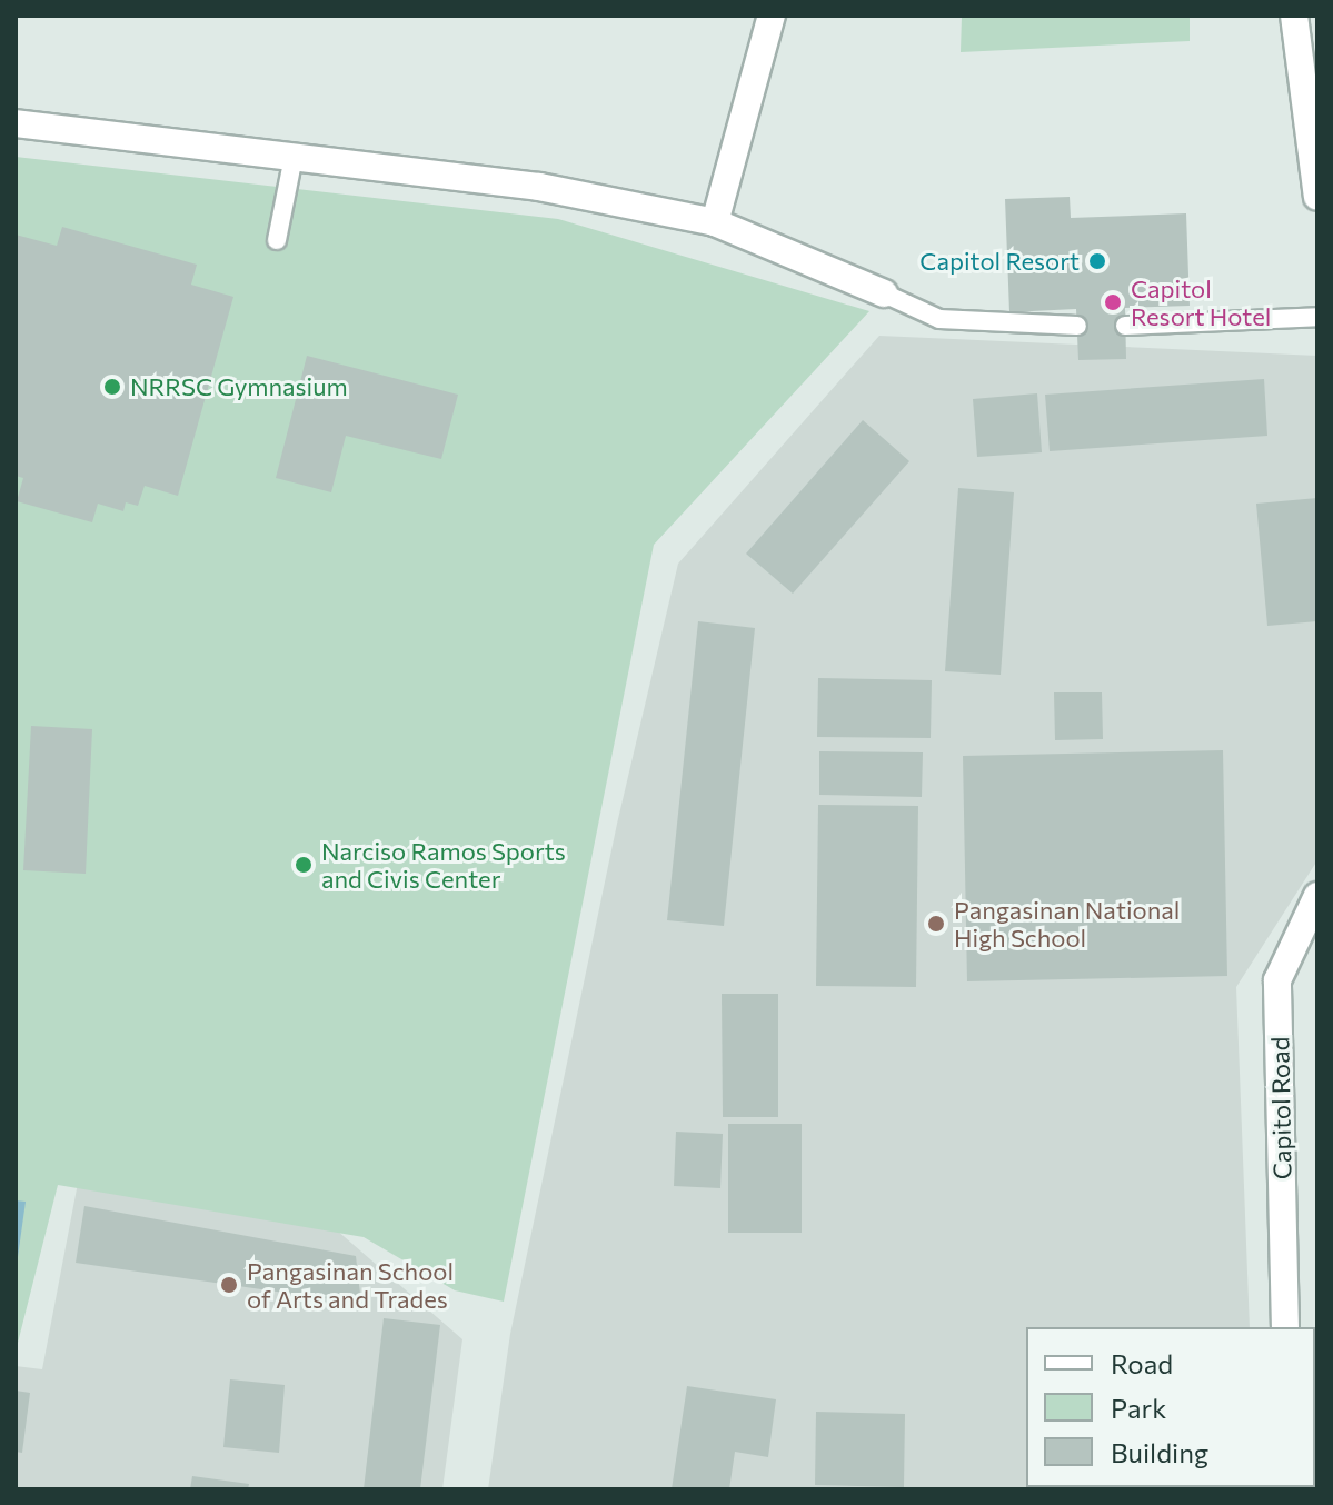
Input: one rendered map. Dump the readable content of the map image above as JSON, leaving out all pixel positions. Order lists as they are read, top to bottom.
{
  "streets": {
    "street": ["Capitol Road"]
  },
  "places": [
    "Capitol Resort",
    "Capitol Resort Hotel",
    "NRRSC Gymnasium",
    "Narciso Ramos Sports and Civis Center",
    "Pangasinan National High School",
    "Pangasinan School of Arts and Trades"
  ],
  "legend": ["Road", "Park", "Building"]
}
